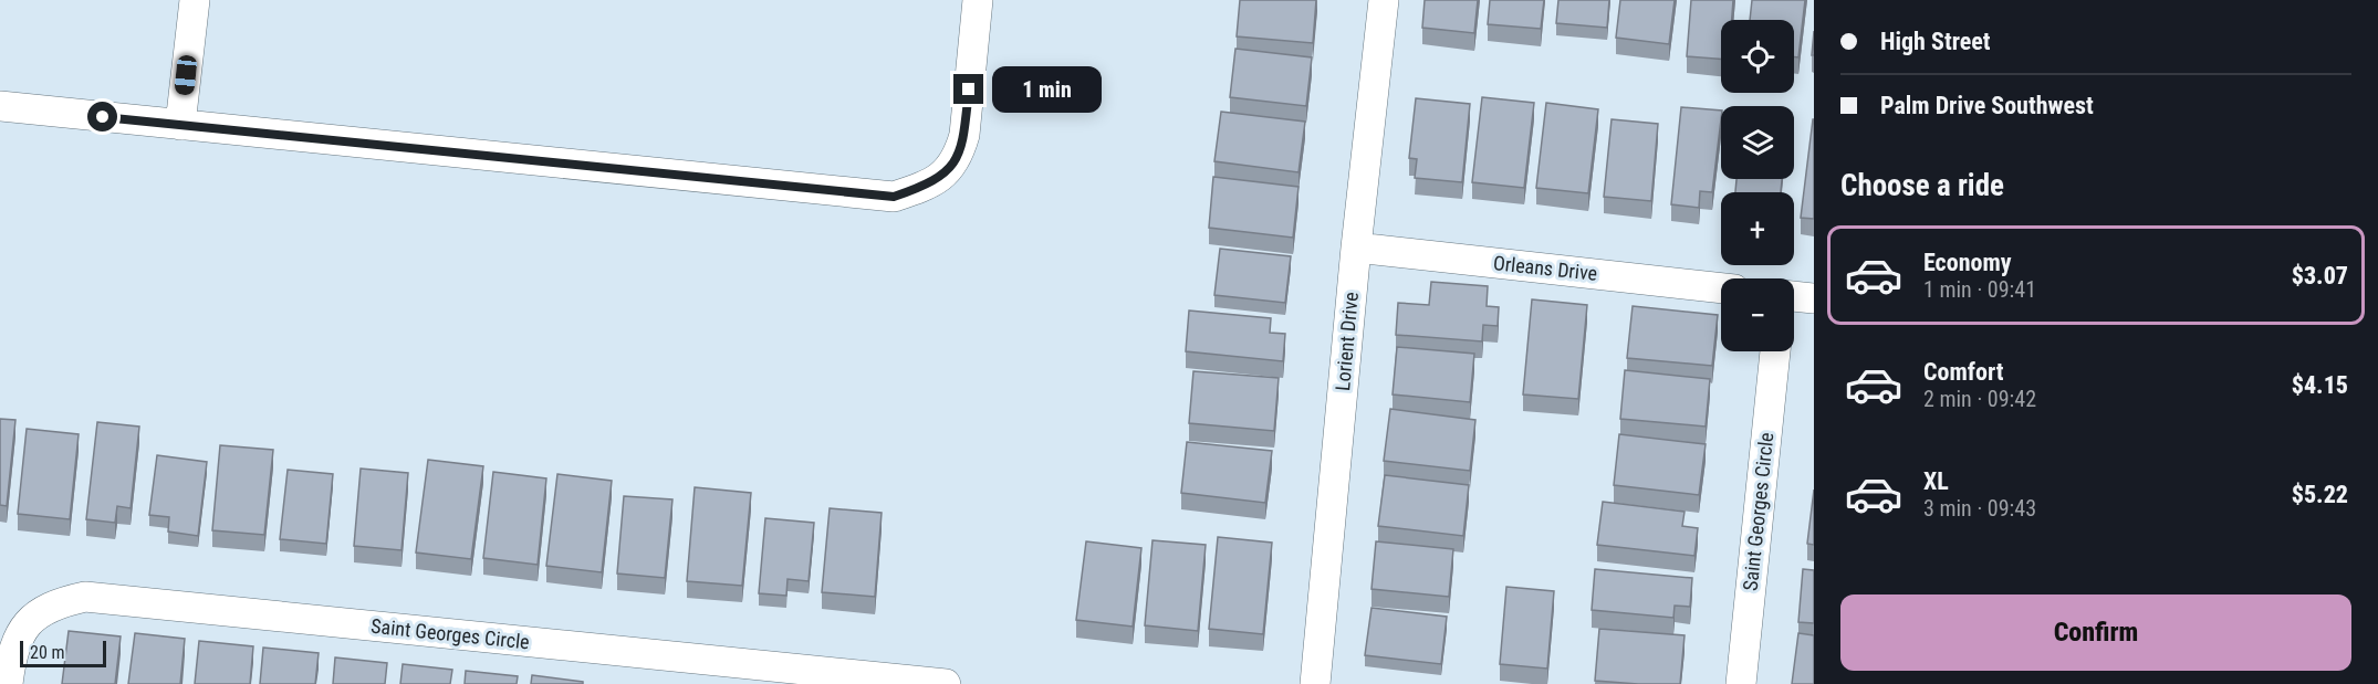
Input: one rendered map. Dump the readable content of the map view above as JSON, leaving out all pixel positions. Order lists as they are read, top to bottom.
{
  "streets": {
    "street": ["Orleans Drive", "Lorient Drive", "Saint Georges Circle"]
  },
  "crossings": [
    ["Orleans Drive", "Lorient Drive"]
  ],
  "scale_bar": "20 m",
  "page": {
    "banner": ["High Street", "Palm Drive Southwest"],
    "map_buttons": ["+", "−"],
    "bubble": "1 min",
    "heading": "Choose a ride",
    "list": [
      {
        "name": "Economy",
        "note": "1 min · 09:41",
        "value": "$3.07"
      },
      {
        "name": "Comfort",
        "note": "2 min · 09:42",
        "value": "$4.15"
      },
      {
        "name": "XL",
        "note": "3 min · 09:43",
        "value": "$5.22"
      }
    ],
    "buttons": "Confirm",
    "scale": "20 m"
  }
}
